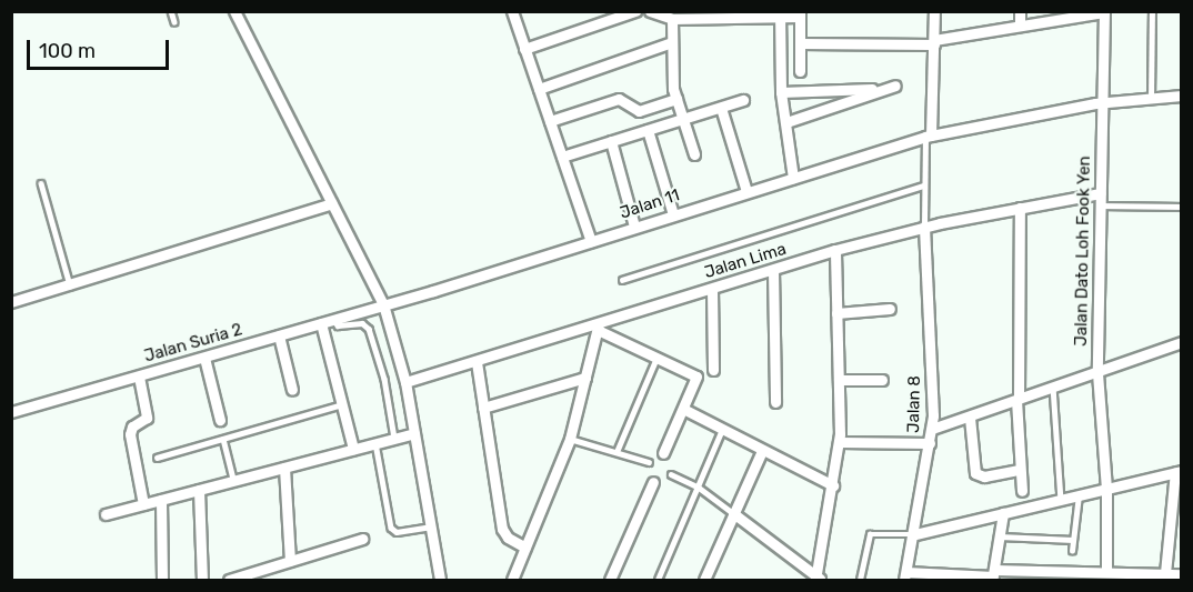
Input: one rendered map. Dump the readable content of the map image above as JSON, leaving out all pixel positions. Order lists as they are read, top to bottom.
{
  "streets": {
    "street": [
      "Jalan 11",
      "Jalan Dato Loh Fook Yen",
      "Jalan Lima",
      "Jalan Suria 2",
      "Jalan 8"
    ]
  },
  "crossings": [
    ["Jalan 11", "Jalan Dato Loh Fook Yen"],
    ["Jalan 11", "Jalan Suria 2"],
    ["Jalan Dato Loh Fook Yen", "Jalan Lima"],
    ["Jalan Lima", "Jalan 8"]
  ],
  "scale_bar": "100 m"
}
